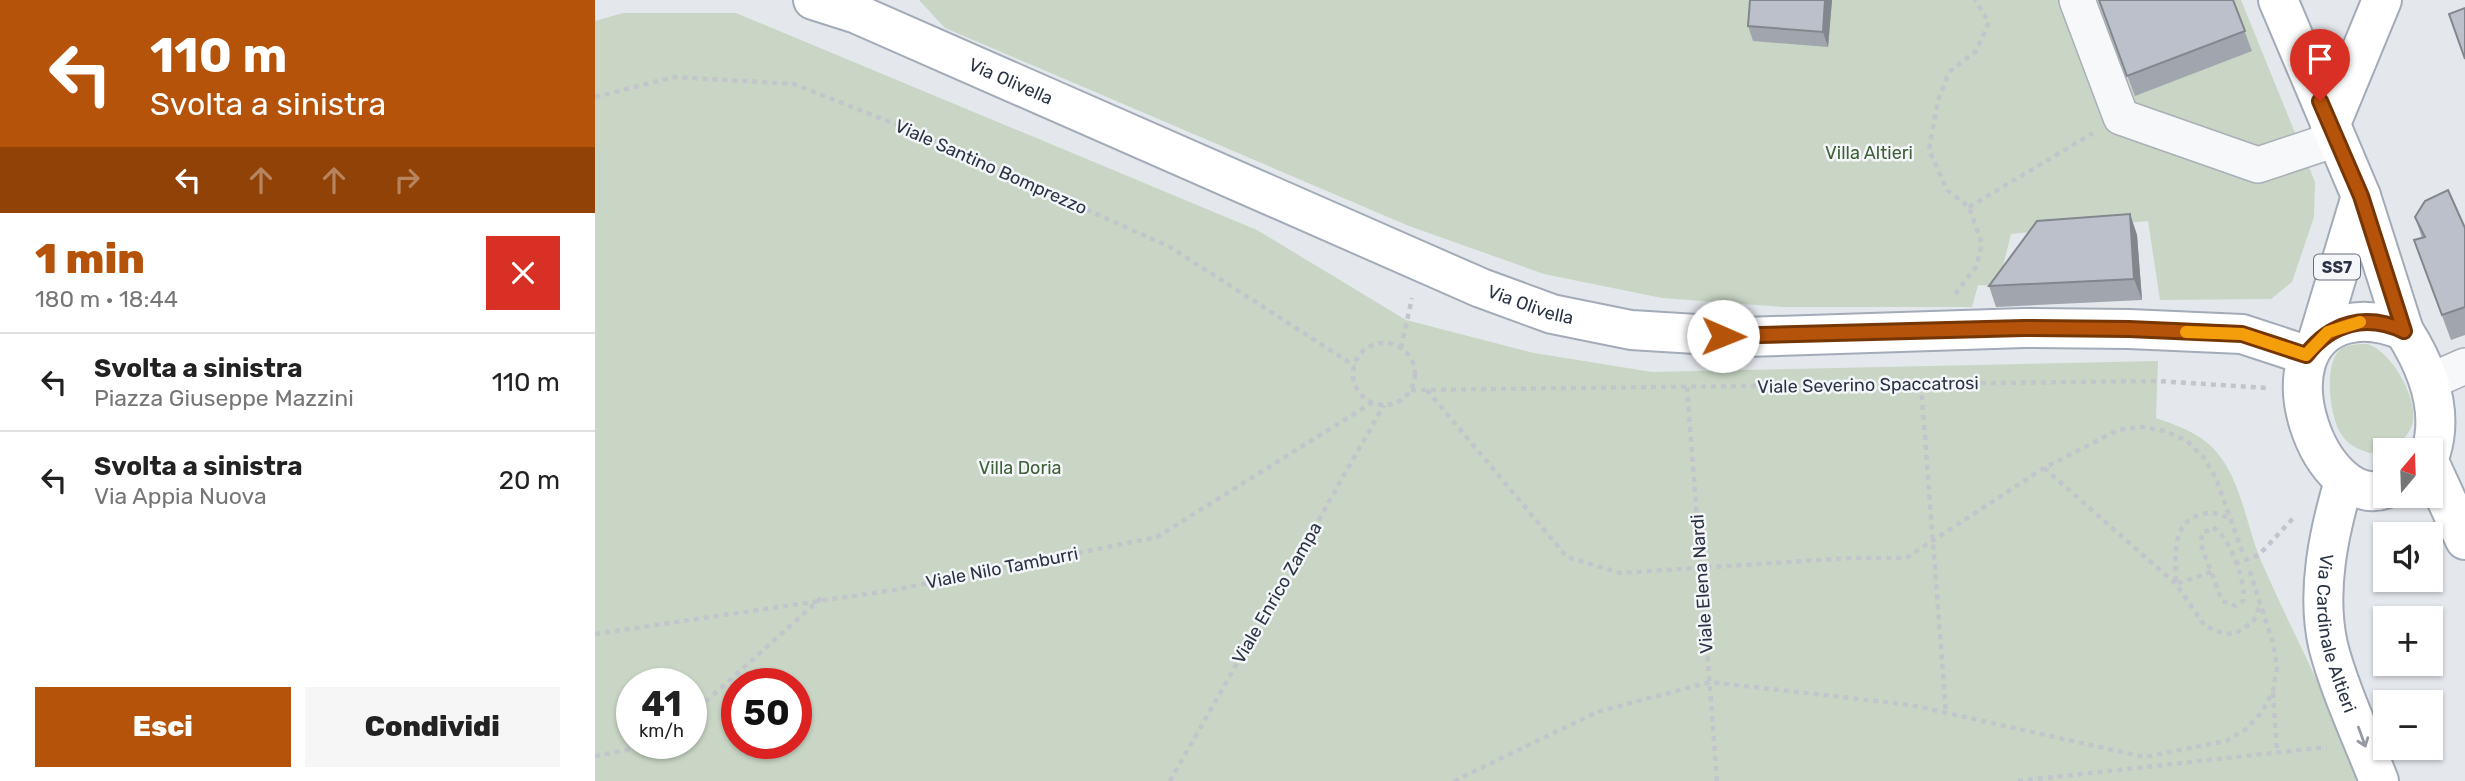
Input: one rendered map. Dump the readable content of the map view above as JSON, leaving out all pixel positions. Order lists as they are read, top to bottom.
{
  "streets": {
    "main road": ["Via Olivella", "SS7", "Via Cardinale Altieri"],
    "path": [
      "Viale Santino Bomprezzo",
      "Viale Severino Spaccatrosi",
      "Viale Nilo Tamburri",
      "Viale Elena Nardi",
      "Viale Enrico Zampa"
    ]
  },
  "crossings": [
    ["Via Olivella", "SS7"],
    ["Via Olivella", "Viale Severino Spaccatrosi"],
    ["Viale Santino Bomprezzo", "Viale Severino Spaccatrosi"],
    ["Viale Santino Bomprezzo", "Viale Nilo Tamburri"],
    ["Viale Santino Bomprezzo", "Viale Enrico Zampa"],
    ["SS7", "Viale Severino Spaccatrosi"],
    ["Viale Severino Spaccatrosi", "Viale Nilo Tamburri"],
    ["Viale Severino Spaccatrosi", "Viale Elena Nardi"],
    ["Viale Severino Spaccatrosi", "Viale Enrico Zampa"],
    ["Viale Nilo Tamburri", "Viale Enrico Zampa"]
  ],
  "one_way": ["Via Cardinale Altieri"],
  "parks": ["Villa Altieri", "Villa Doria"],
  "north": "top",
  "page": {
    "turn": ["110 m", "Svolta a sinistra"],
    "heading": ["1 min", "180 m · 18:44"],
    "list": [
      {
        "name": "Svolta a sinistra",
        "note": "Piazza Giuseppe Mazzini",
        "value": "110 m"
      },
      {
        "name": "Svolta a sinistra",
        "note": "Via Appia Nuova",
        "value": "20 m"
      }
    ],
    "map_buttons": ["+", "−"],
    "speed": "41 km/h",
    "limit": "50",
    "buttons": ["Esci", "Condividi"]
  }
}
